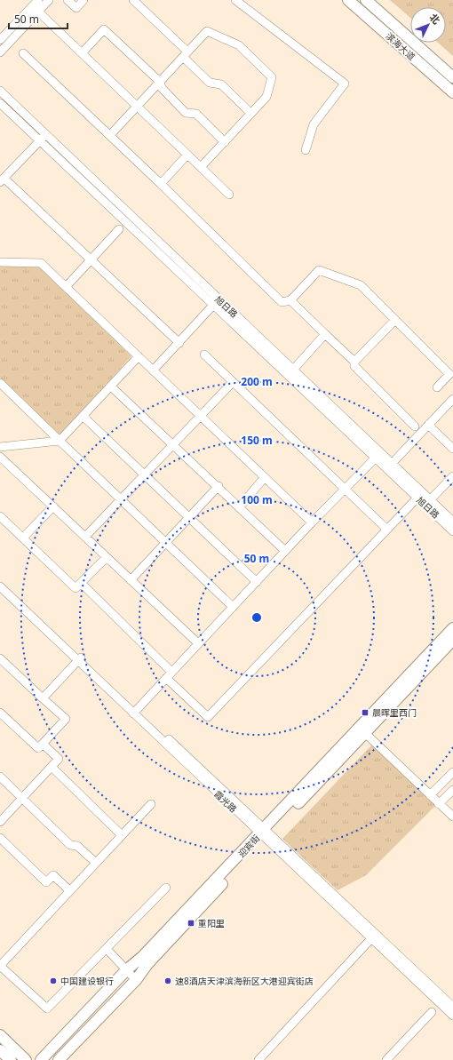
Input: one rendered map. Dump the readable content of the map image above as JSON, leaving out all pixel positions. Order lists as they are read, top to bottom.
{
  "streets": {
    "main road": ["滨海大道", "迎宾街"],
    "street": ["旭日路", "霞光路"]
  },
  "crossings": [
    ["霞光路", "迎宾街"]
  ],
  "places": {
    "transit": ["晨晖里西门", "重阳里"],
    "other": ["中国建设银行", "速8酒店天津滨海新区大港迎宾街店"]
  },
  "scale_bar": "50 m",
  "north": "top right",
  "rings": [
    "200 m",
    "150 m",
    "100 m",
    "50 m"
  ]
}
